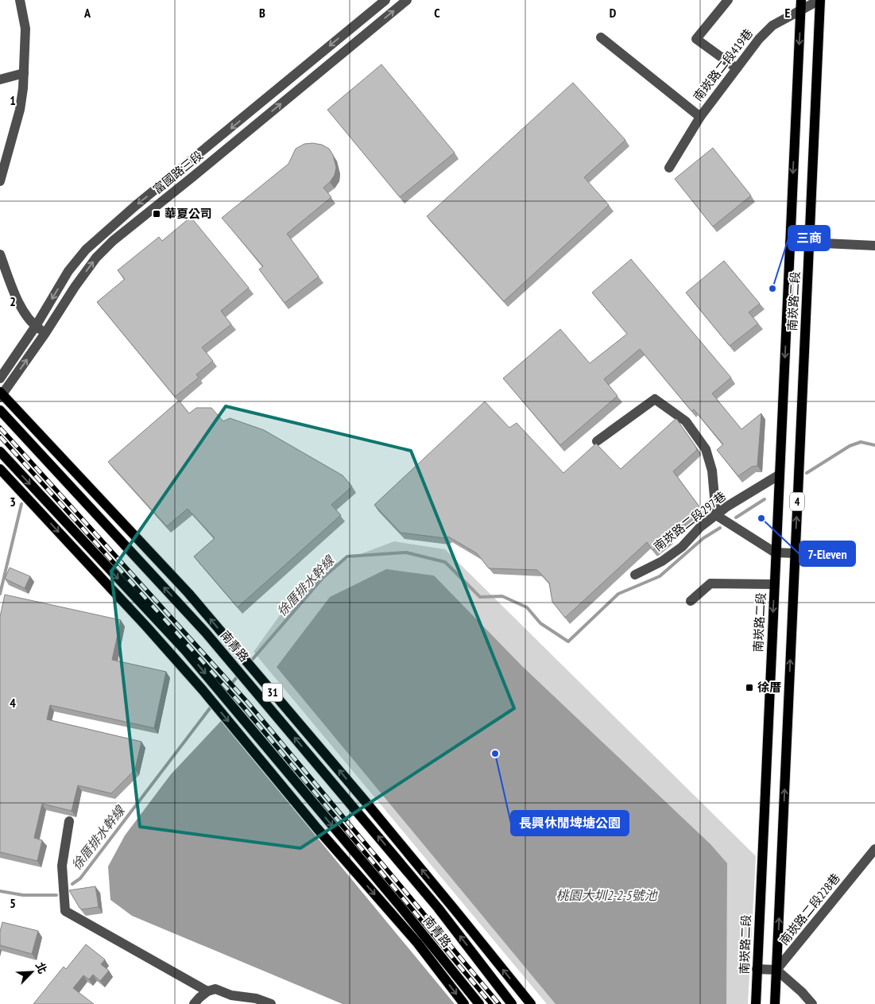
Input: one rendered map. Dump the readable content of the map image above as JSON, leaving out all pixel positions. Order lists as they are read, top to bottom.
{
  "streets": {
    "main road": [
      "南崁路二段",
      "4",
      "南青路",
      "31"
    ],
    "street": [
      "南崁路二段419巷",
      "富國路三段",
      "南崁路二段297巷",
      "南崁路二段228巷"
    ]
  },
  "crossings": [
    ["南崁路二段419巷", "南崁路二段"],
    ["富國路三段", "31"],
    ["南崁路二段", "南崁路二段297巷"],
    ["南崁路二段", "南崁路二段228巷"],
    ["南青路", "31"]
  ],
  "water": ["徐厝排水幹線", "桃園大圳2-2-5號池"],
  "places": {
    "transit": ["華夏公司", "徐厝"],
    "other": ["三商", "7-Eleven", "長興休閒埤塘公園"]
  },
  "north": "top right",
  "grid": {
    "columns": [
      "A",
      "B",
      "C",
      "D",
      "E"
    ],
    "rows": [
      "1",
      "2",
      "3",
      "4",
      "5"
    ]
  }
}
